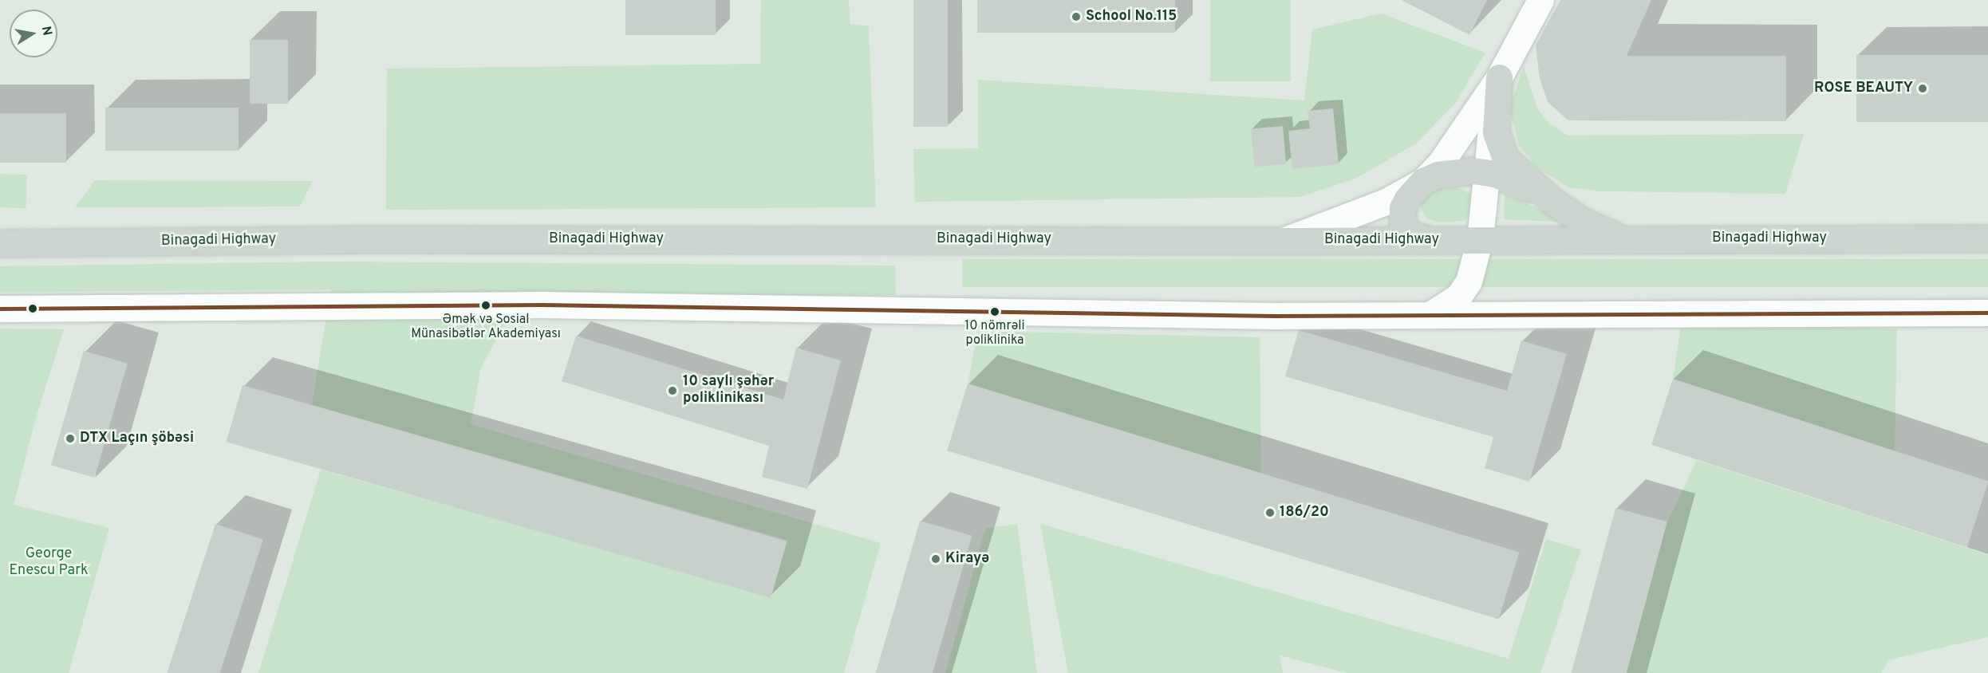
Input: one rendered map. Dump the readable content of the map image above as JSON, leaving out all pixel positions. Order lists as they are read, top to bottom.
{
  "streets": {
    "main road": ["Binagadi Highway"]
  },
  "parks": ["George Enescu Park"],
  "places": [
    "School No.115",
    "ROSE BEAUTY",
    "Əmək və Sosial Münasibətlər Akademiyası",
    "10 nömrəli poliklinika",
    "10 saylı şəhər poliklinikası",
    "DTX Laçın şöbəsi",
    "186/20",
    "Kirayə"
  ],
  "north": "right"
}
